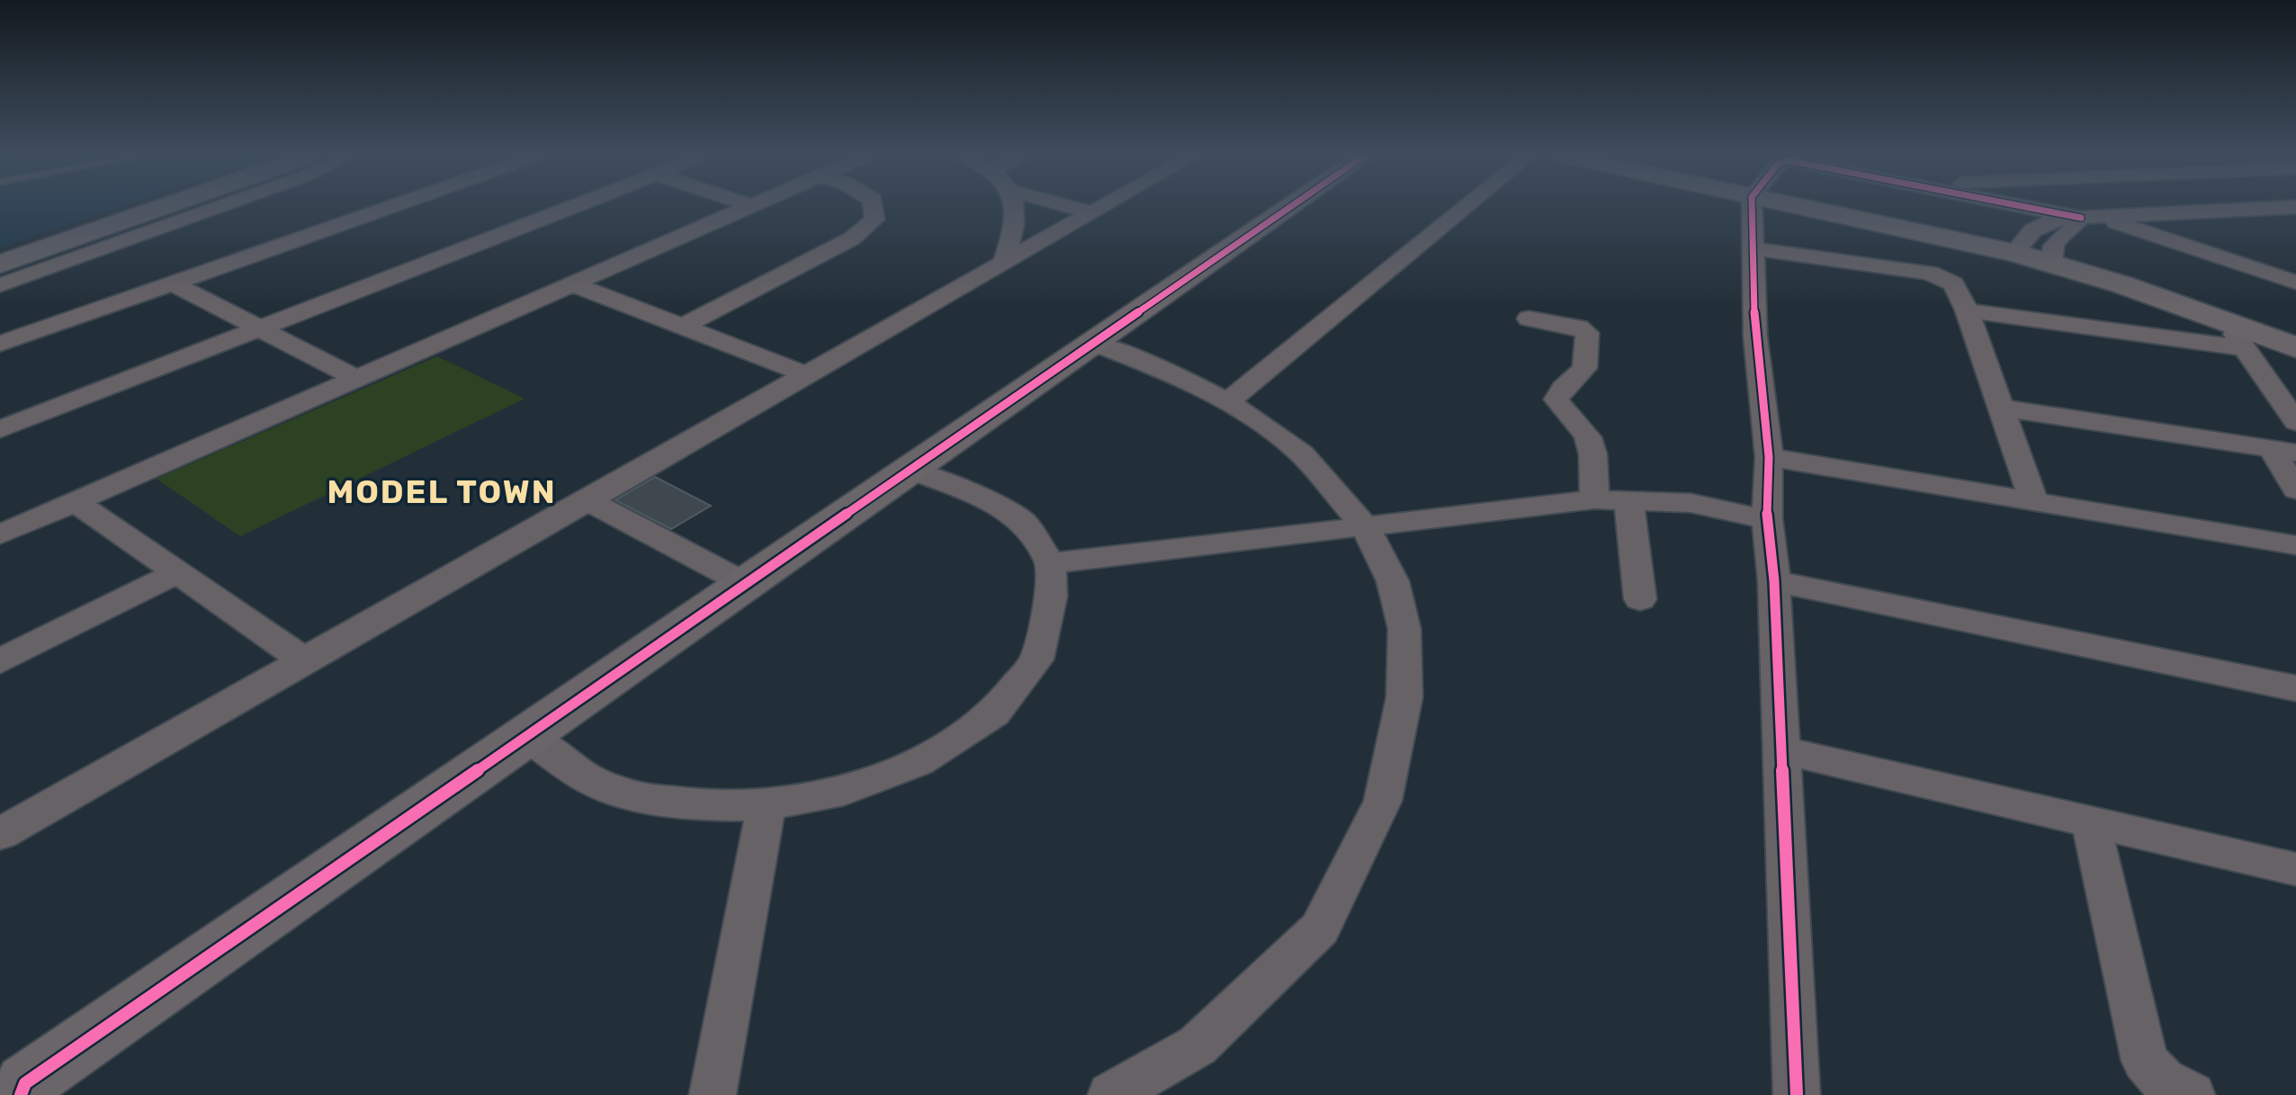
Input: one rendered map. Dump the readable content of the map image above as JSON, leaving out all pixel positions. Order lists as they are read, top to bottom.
{
  "districts": ["MODEL TOWN"]
}
